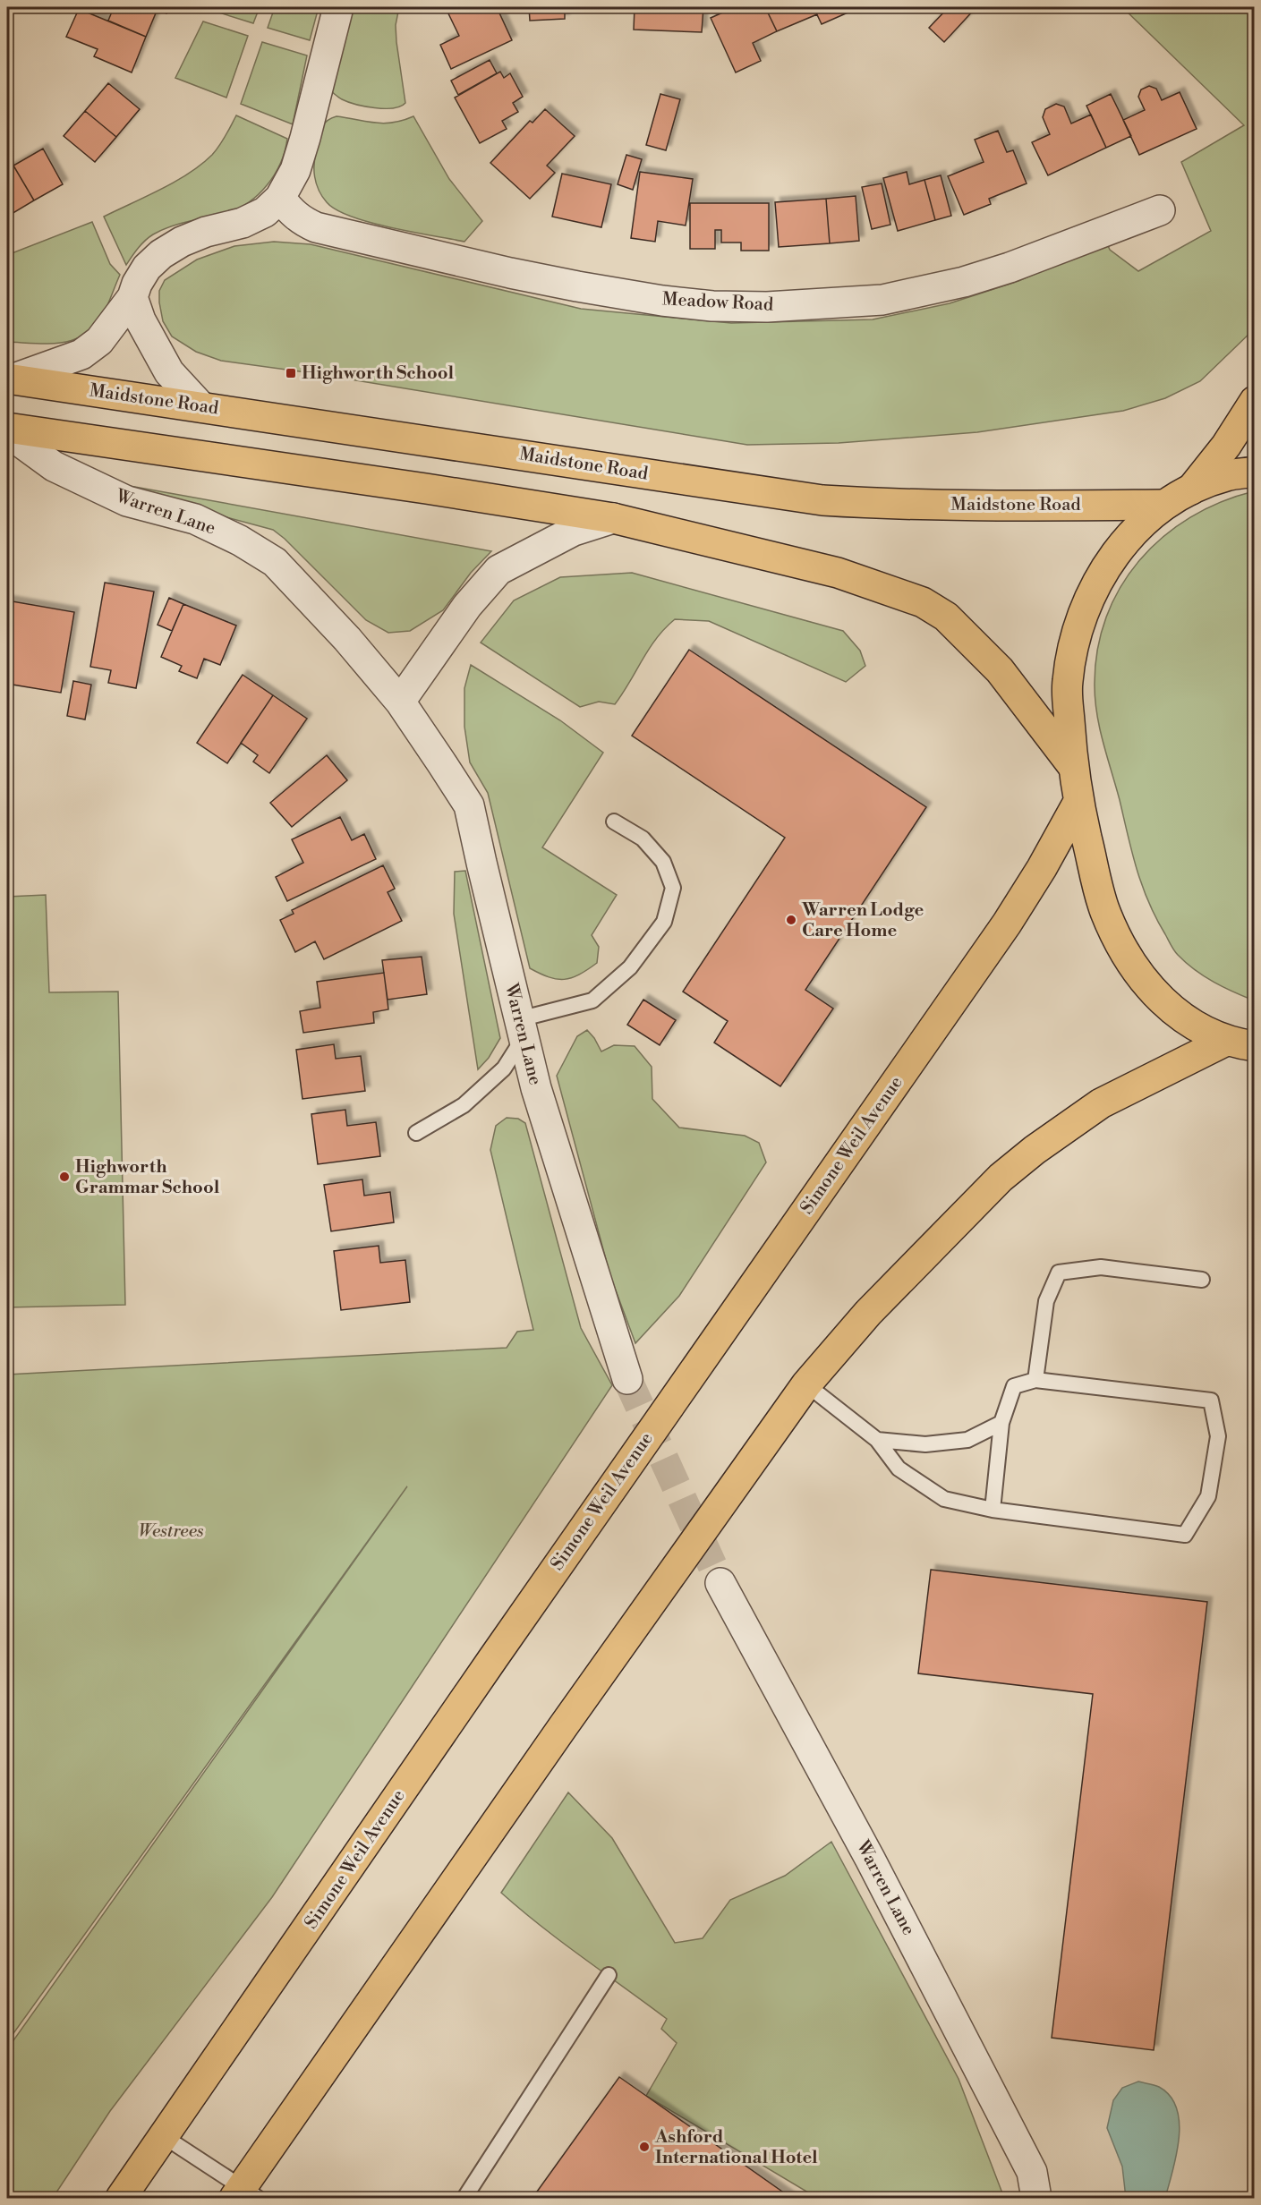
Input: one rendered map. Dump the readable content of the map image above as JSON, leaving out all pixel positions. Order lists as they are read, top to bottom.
{
  "streets": {
    "main road": ["Maidstone Road", "Simone Weil Avenue"],
    "street": ["Meadow Road", "Warren Lane"]
  },
  "parks": ["Westrees"],
  "places": {
    "transit": ["Highworth School"],
    "other": ["Warren Lodge Care Home", "Highworth Grammar School", "Ashford International Hotel"]
  }
}
